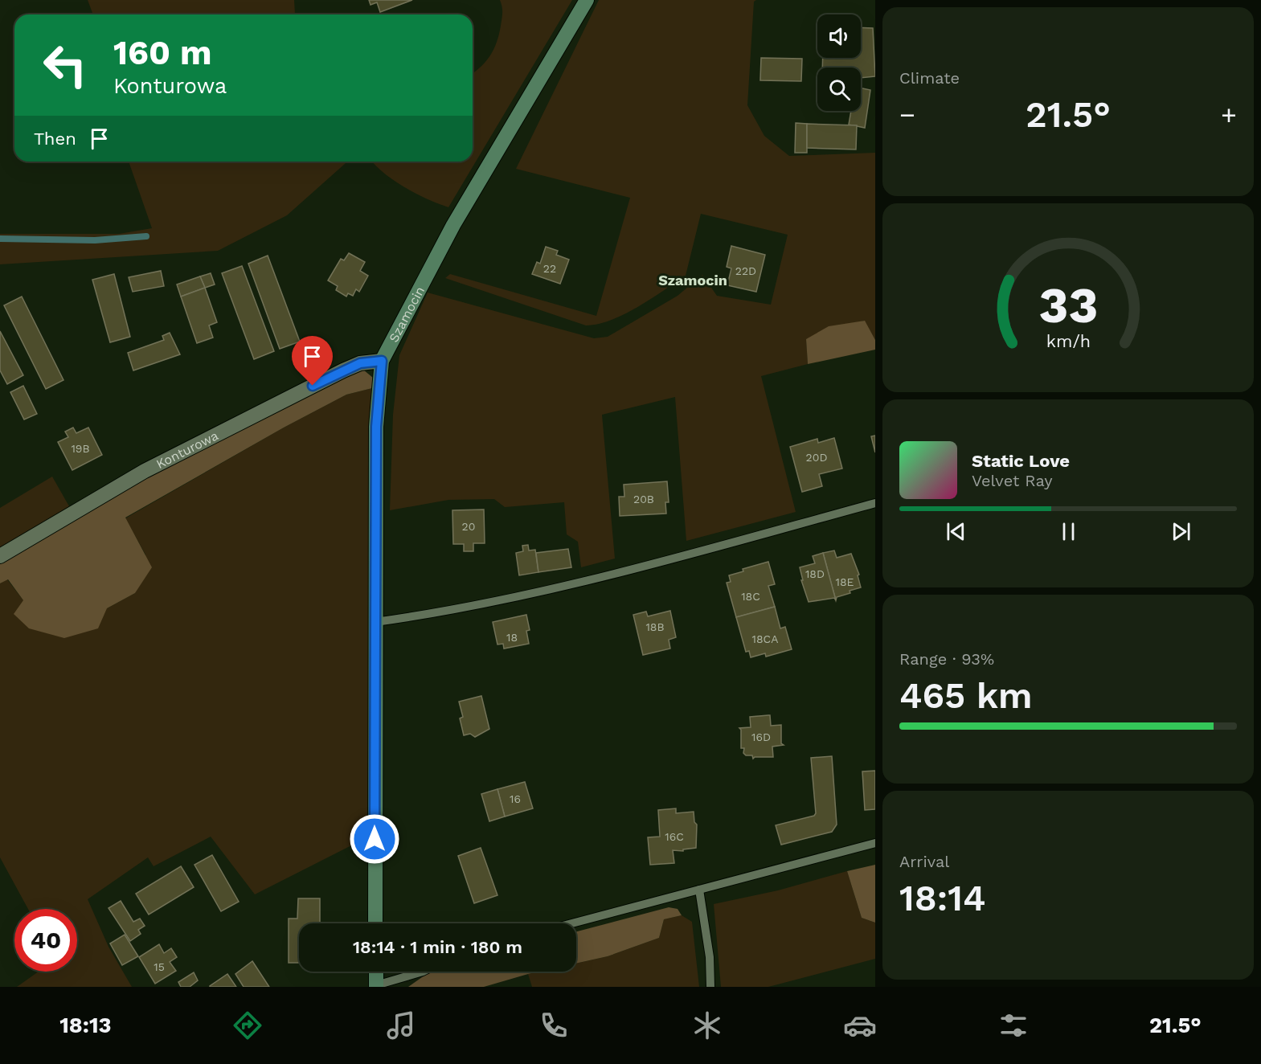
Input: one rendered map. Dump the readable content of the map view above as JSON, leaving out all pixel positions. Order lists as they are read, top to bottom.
{
  "streets": {
    "street": ["Szamocin", "Konturowa"]
  },
  "crossings": [
    ["Szamocin", "Konturowa"]
  ],
  "districts": ["Szamocin"],
  "house_numbers": [
    "22",
    "22D",
    "19B",
    "20D",
    "20B",
    "20",
    "18D",
    "18E",
    "18C",
    "18B",
    "18",
    "18CA",
    "16D",
    "16",
    "16C",
    "15"
  ],
  "page": {
    "tile": [
      "Climate",
      ["Range · 93%", "465 km"],
      ["Arrival", "18:14"]
    ],
    "turn": ["160 m", "Konturowa"],
    "heat": ["−", "21.5°", "+"],
    "then": "Then",
    "song": ["Static Love", "Velvet Ray"],
    "limit": "40",
    "trip": "18:14 · 1 min · 180 m",
    "tabs": ["18:13", "21.5°"],
    "gauge": ["33", "km/h"]
  }
}
